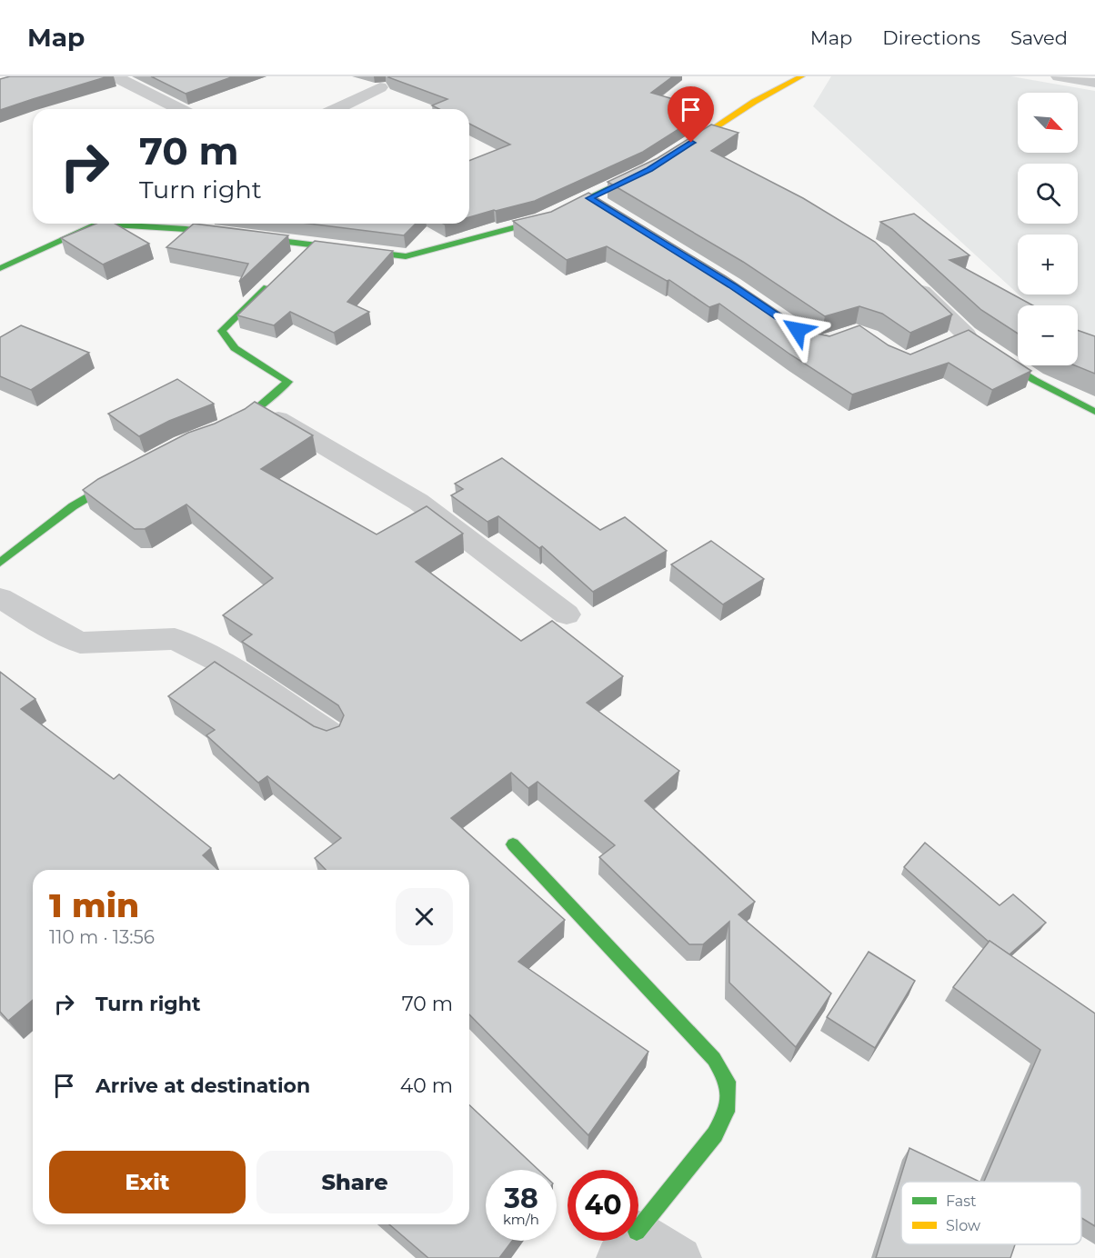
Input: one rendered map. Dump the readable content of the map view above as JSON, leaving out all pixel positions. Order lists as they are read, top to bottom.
{
  "legend": ["Fast", "Slow"],
  "north": "bottom right",
  "page": {
    "header": "Map",
    "nav": ["Map", "Directions", "Saved"],
    "map_buttons": ["+", "−"],
    "turn": ["70 m", "Turn right"],
    "heading": ["1 min", "110 m · 13:56"],
    "list": [
      {
        "name": "Turn right",
        "value": "70 m"
      },
      {
        "name": "Arrive at destination",
        "value": "40 m"
      }
    ],
    "buttons": ["Exit", "Share"],
    "speed": "38 km/h",
    "limit": "40"
  }
}
